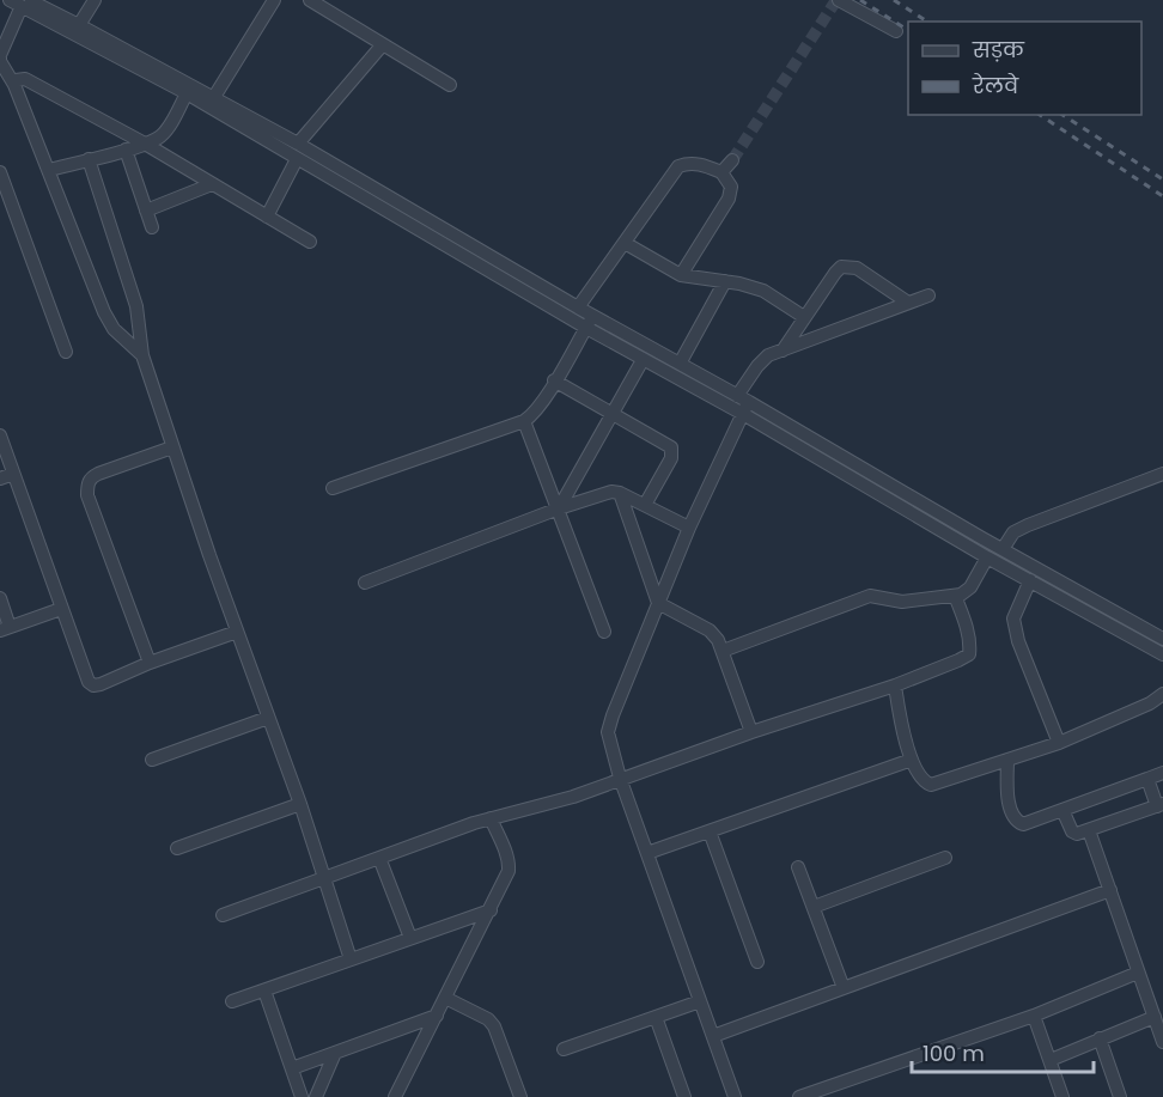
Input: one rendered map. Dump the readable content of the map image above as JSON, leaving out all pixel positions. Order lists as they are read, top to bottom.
{
  "legend": ["सड़क", "रेलवे"],
  "scale_bar": "100 m"
}
